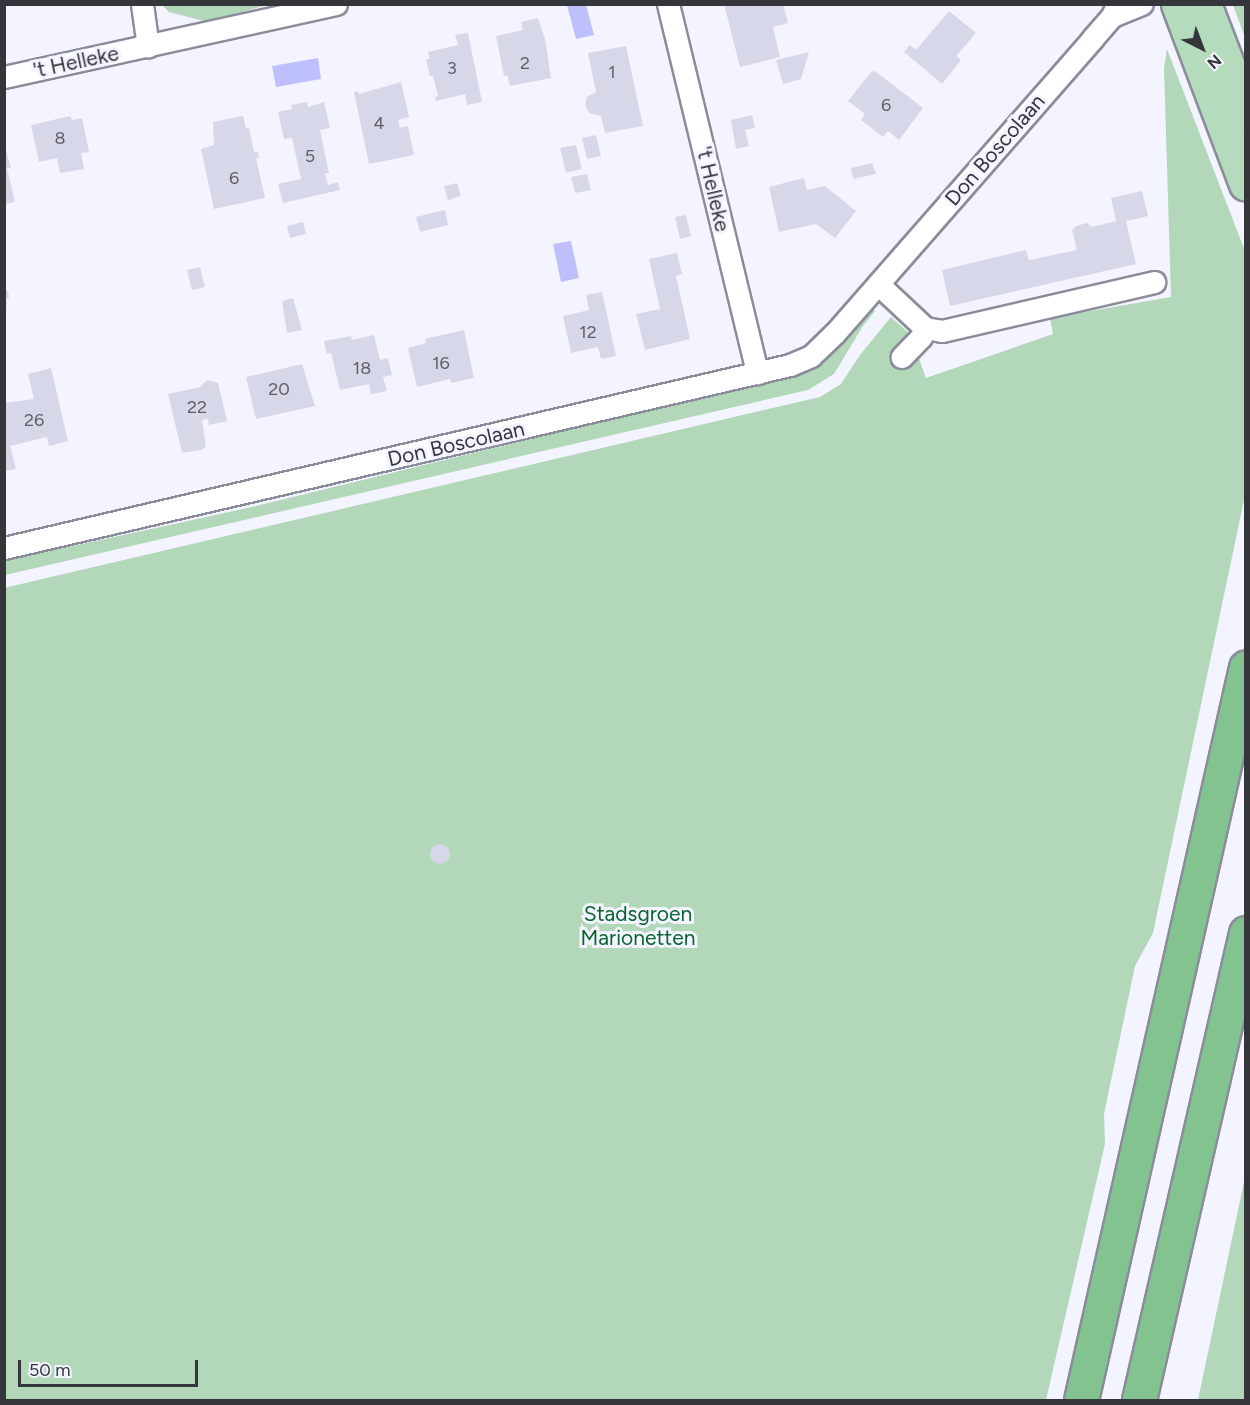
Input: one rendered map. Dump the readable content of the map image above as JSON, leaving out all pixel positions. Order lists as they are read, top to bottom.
{
  "streets": {
    "street": ["'t Helleke", "Don Boscolaan"]
  },
  "crossings": [
    ["'t Helleke", "Don Boscolaan"]
  ],
  "parks": ["Stadsgroen Marionetten"],
  "house_numbers": [
    "2",
    "3",
    "1",
    "6",
    "4",
    "8",
    "5",
    "6",
    "12",
    "16",
    "18",
    "20",
    "22",
    "26"
  ],
  "scale_bar": "50 m",
  "north": "bottom right"
}
